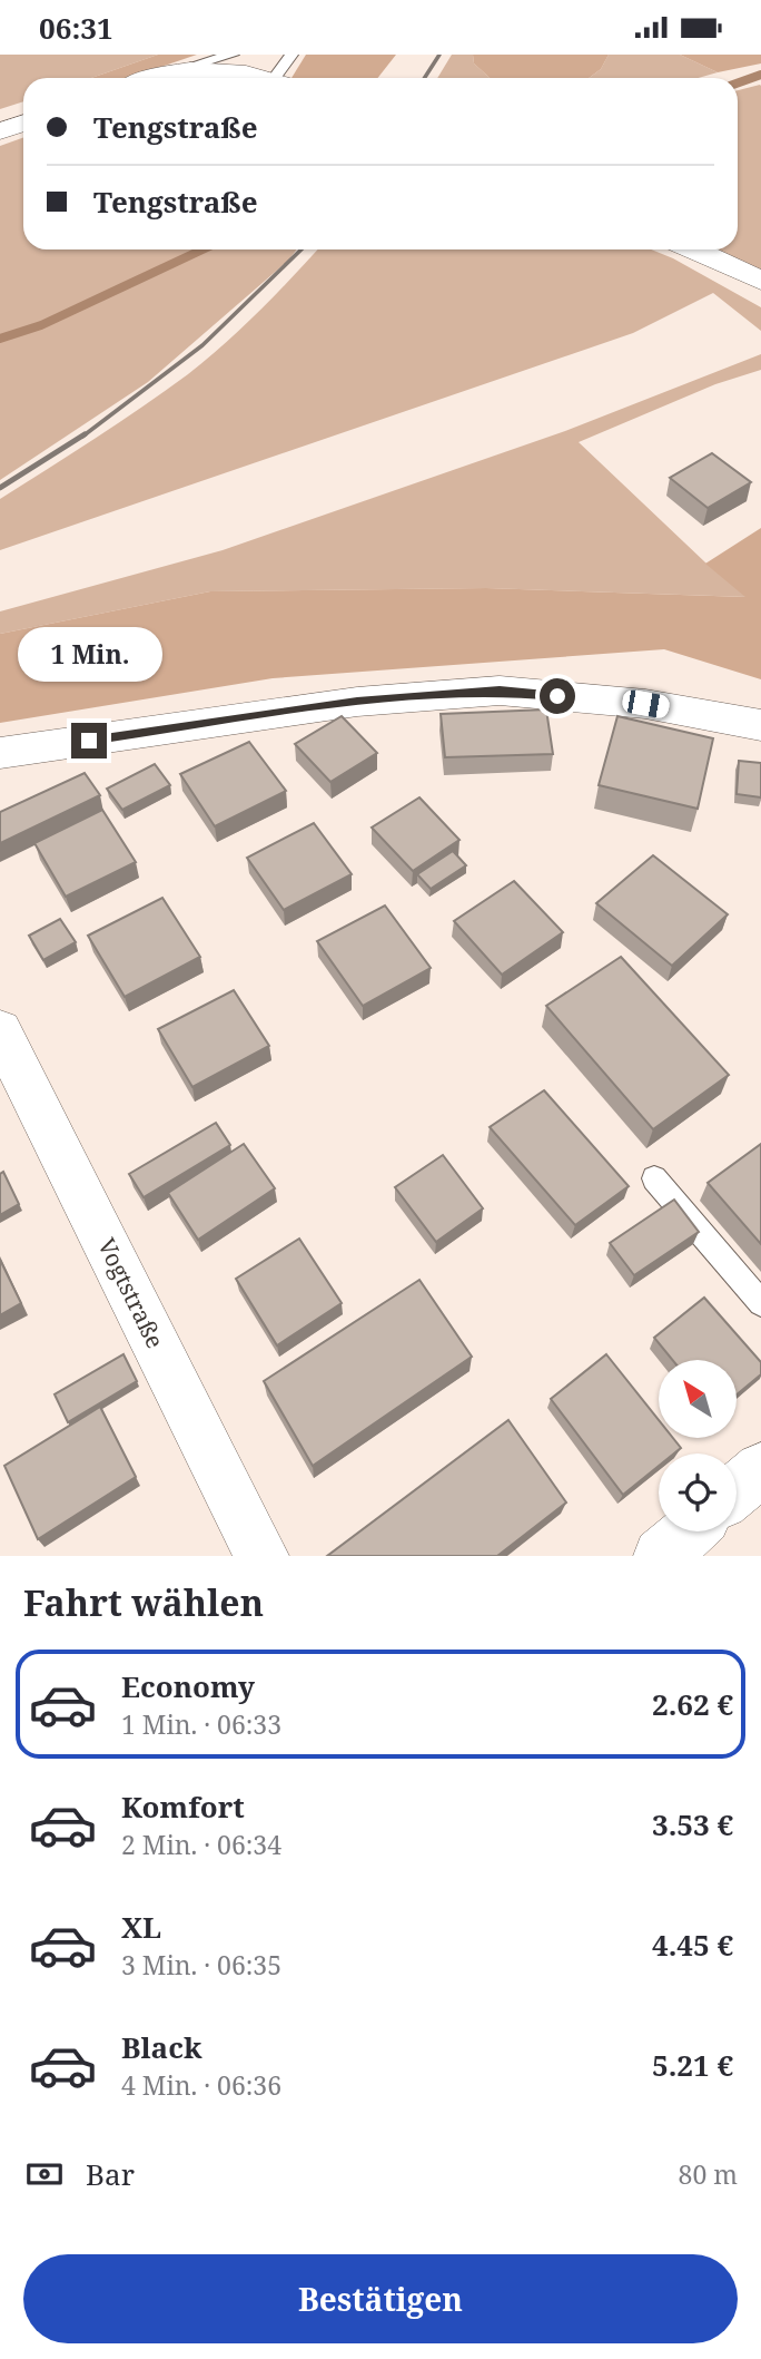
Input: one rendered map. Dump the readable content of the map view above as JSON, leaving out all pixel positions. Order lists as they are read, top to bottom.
{
  "streets": {
    "street": ["Vogtstraße"]
  },
  "north": "top left",
  "page": {
    "status": "06:31",
    "banner": ["Tengstraße", "Tengstraße"],
    "bubble": "1 Min.",
    "heading": "Fahrt wählen",
    "list": [
      {
        "name": "Economy",
        "note": "1 Min. · 06:33",
        "value": "2.62 €"
      },
      {
        "name": "Komfort",
        "note": "2 Min. · 06:34",
        "value": "3.53 €"
      },
      {
        "name": "XL",
        "note": "3 Min. · 06:35",
        "value": "4.45 €"
      },
      {
        "name": "Black",
        "note": "4 Min. · 06:36",
        "value": "5.21 €"
      }
    ],
    "pay": ["Bar", "80 m"],
    "buttons": "Bestätigen"
  }
}
